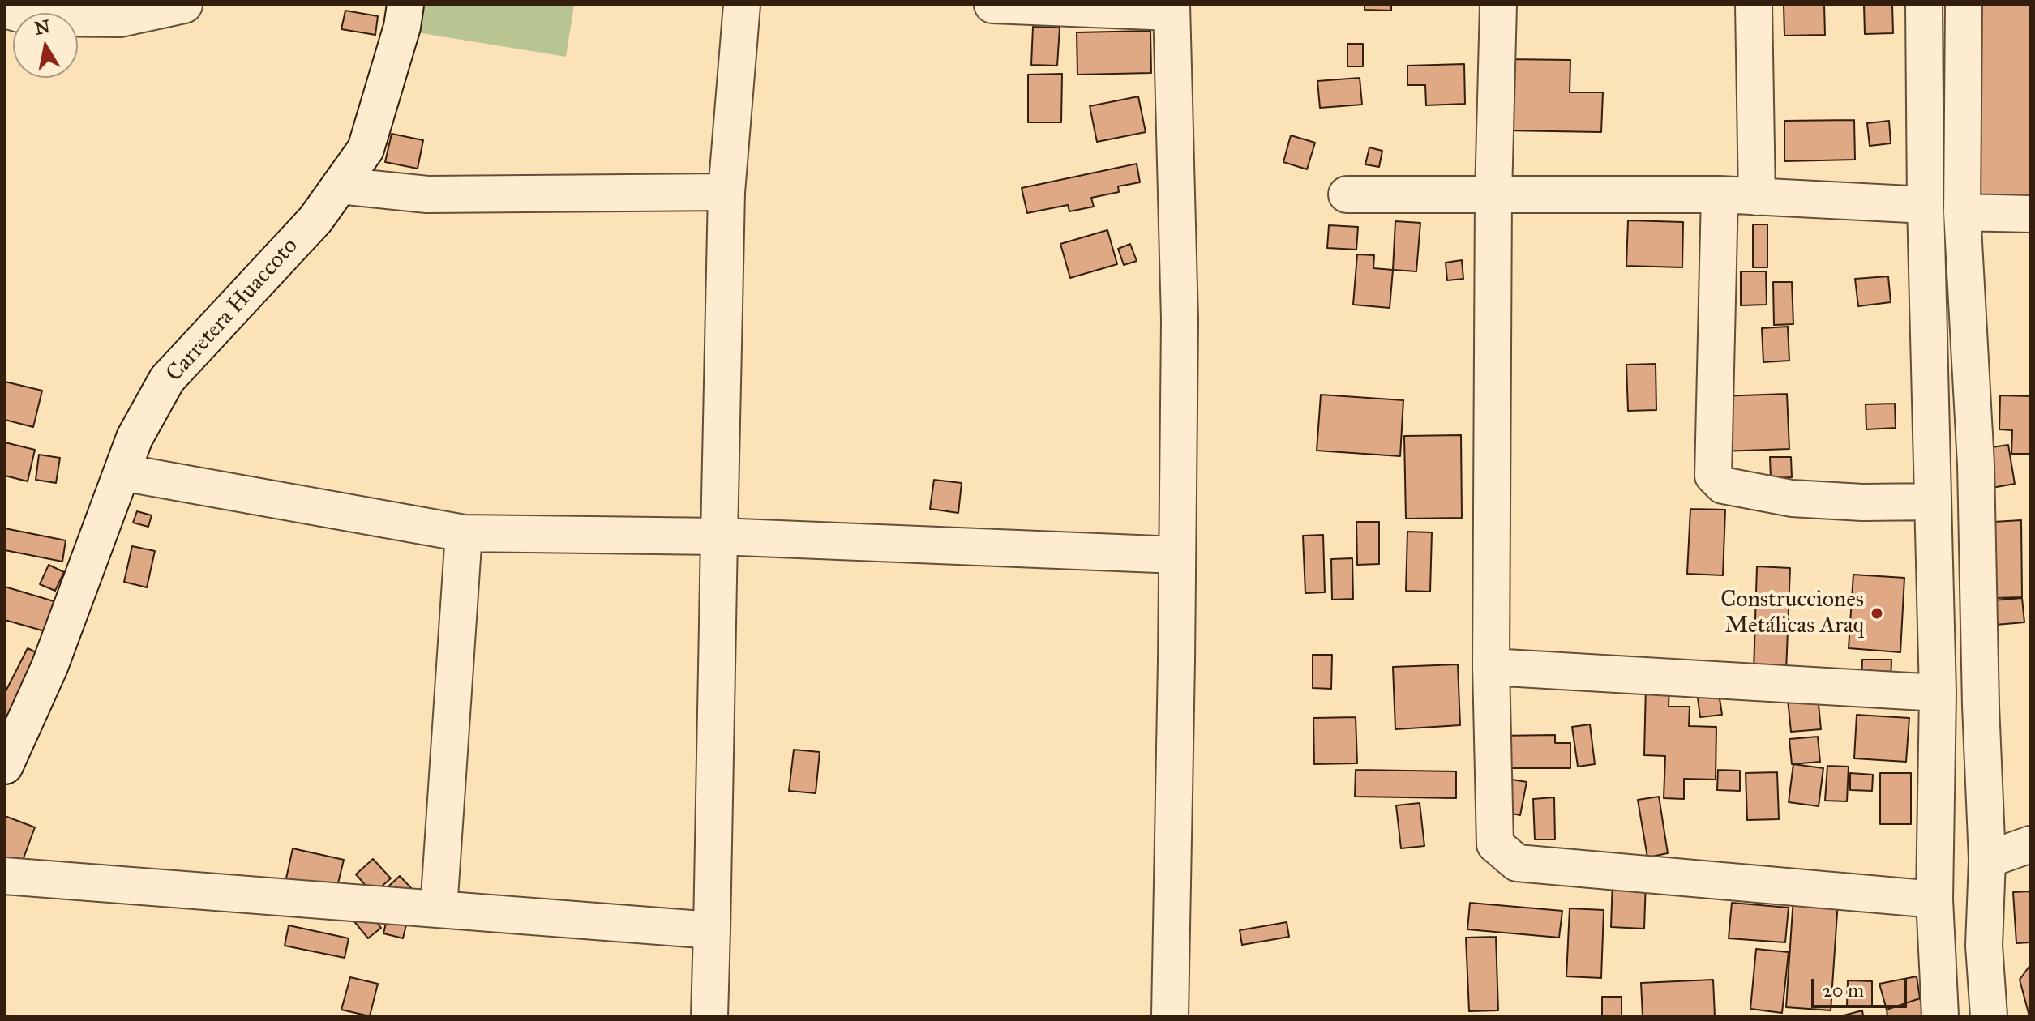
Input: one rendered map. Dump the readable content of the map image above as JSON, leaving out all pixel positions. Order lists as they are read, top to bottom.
{
  "streets": {
    "street": ["Carretera Huaccoto"]
  },
  "places": ["Construcciones Metálicas Araq"],
  "scale_bar": "20 m",
  "north": "top"
}
